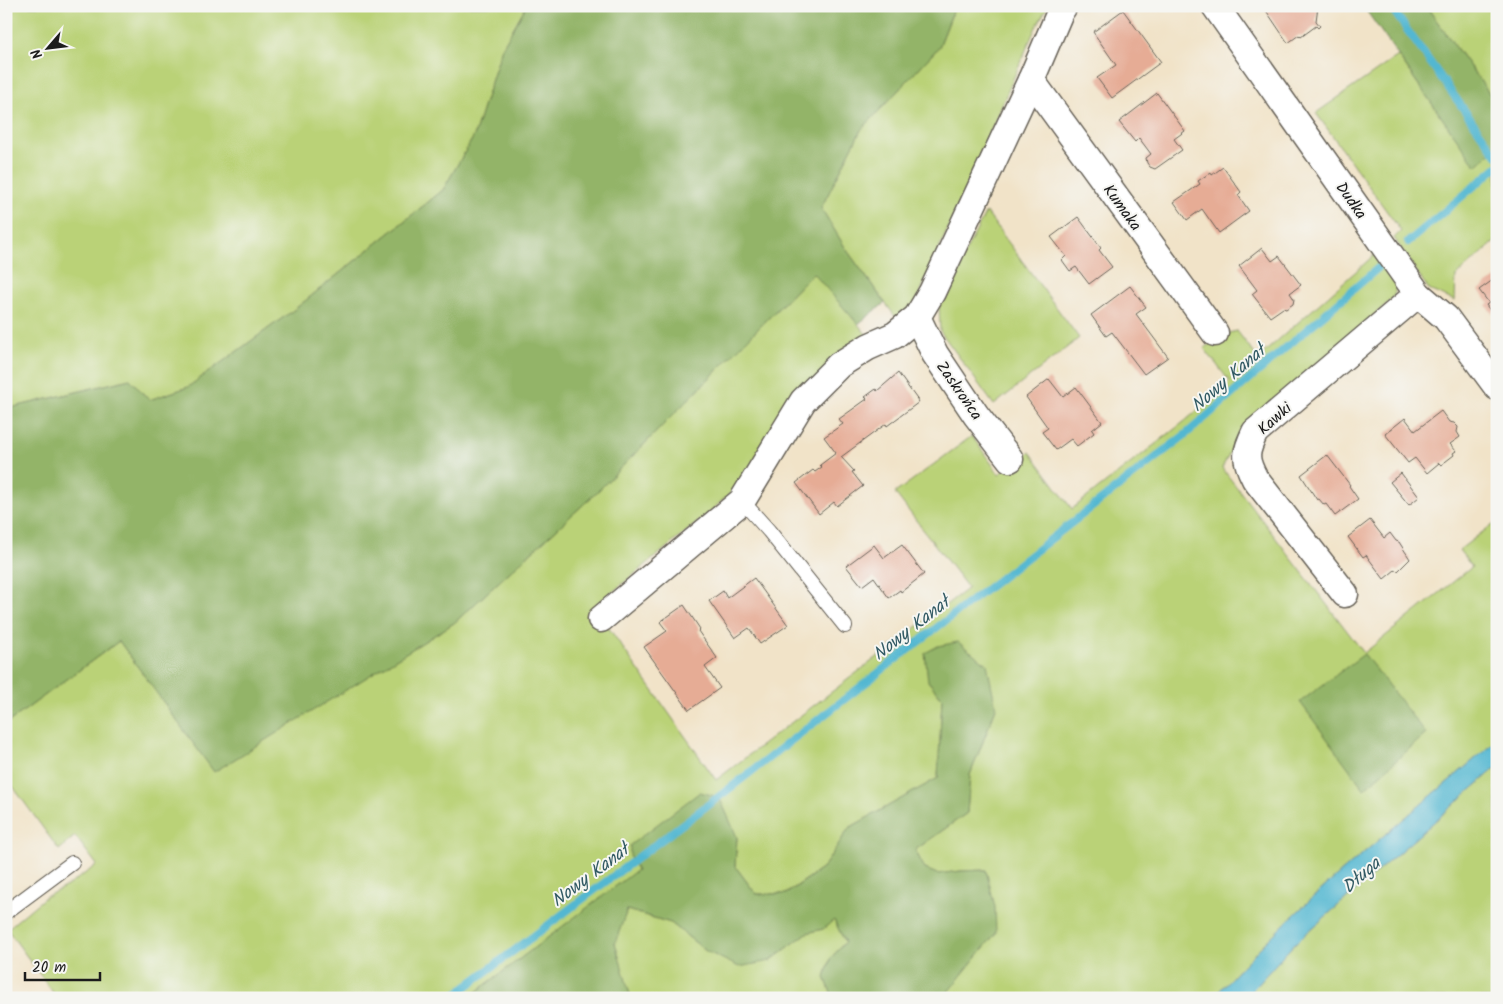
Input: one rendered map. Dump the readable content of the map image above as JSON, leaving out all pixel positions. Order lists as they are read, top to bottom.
{
  "streets": {
    "street": [
      "Dudka",
      "Kumaka",
      "Zaskrońca",
      "Kawki"
    ]
  },
  "crossings": [
    ["Dudka", "Kawki"]
  ],
  "water": ["Nowy Kanał", "Długa"],
  "scale_bar": "20 m",
  "north": "bottom left"
}
